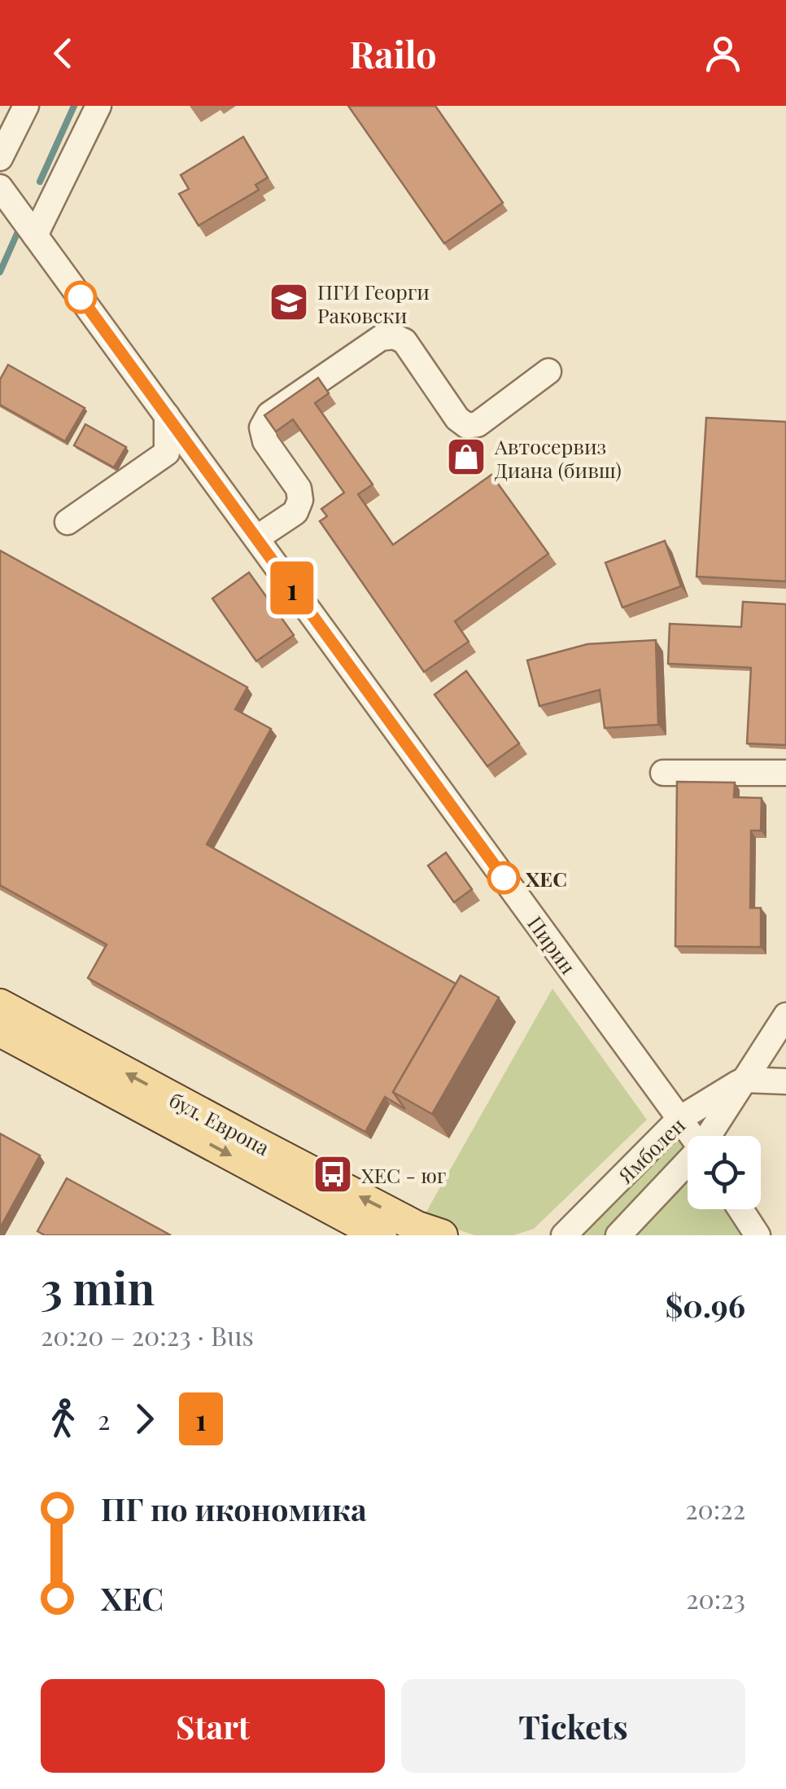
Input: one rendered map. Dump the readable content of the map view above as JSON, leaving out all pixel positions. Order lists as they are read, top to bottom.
{
  "streets": {
    "main road": ["бул. Европа"],
    "street": ["Пирин", "Ямболен"]
  },
  "crossings": [
    ["Пирин", "Ямболен"]
  ],
  "places": {
    "school or university": ["ПГИ Георги Раковски"],
    "shop": ["Автосервиз Диана (бивш)"],
    "other": ["ХЕС"],
    "bus stop": ["ХЕС - юг"]
  },
  "lines": ["bus line 1"],
  "page": {
    "header": "Railo",
    "on_map": "1",
    "heading": ["3 min", "20:20 – 20:23 · Bus", "$0.96"],
    "legs": ["2", "1"],
    "list": [
      {
        "name": "ПГ по икономика",
        "value": "20:22"
      },
      {
        "name": "ХЕС",
        "value": "20:23"
      }
    ],
    "buttons": ["Start", "Tickets"]
  }
}
